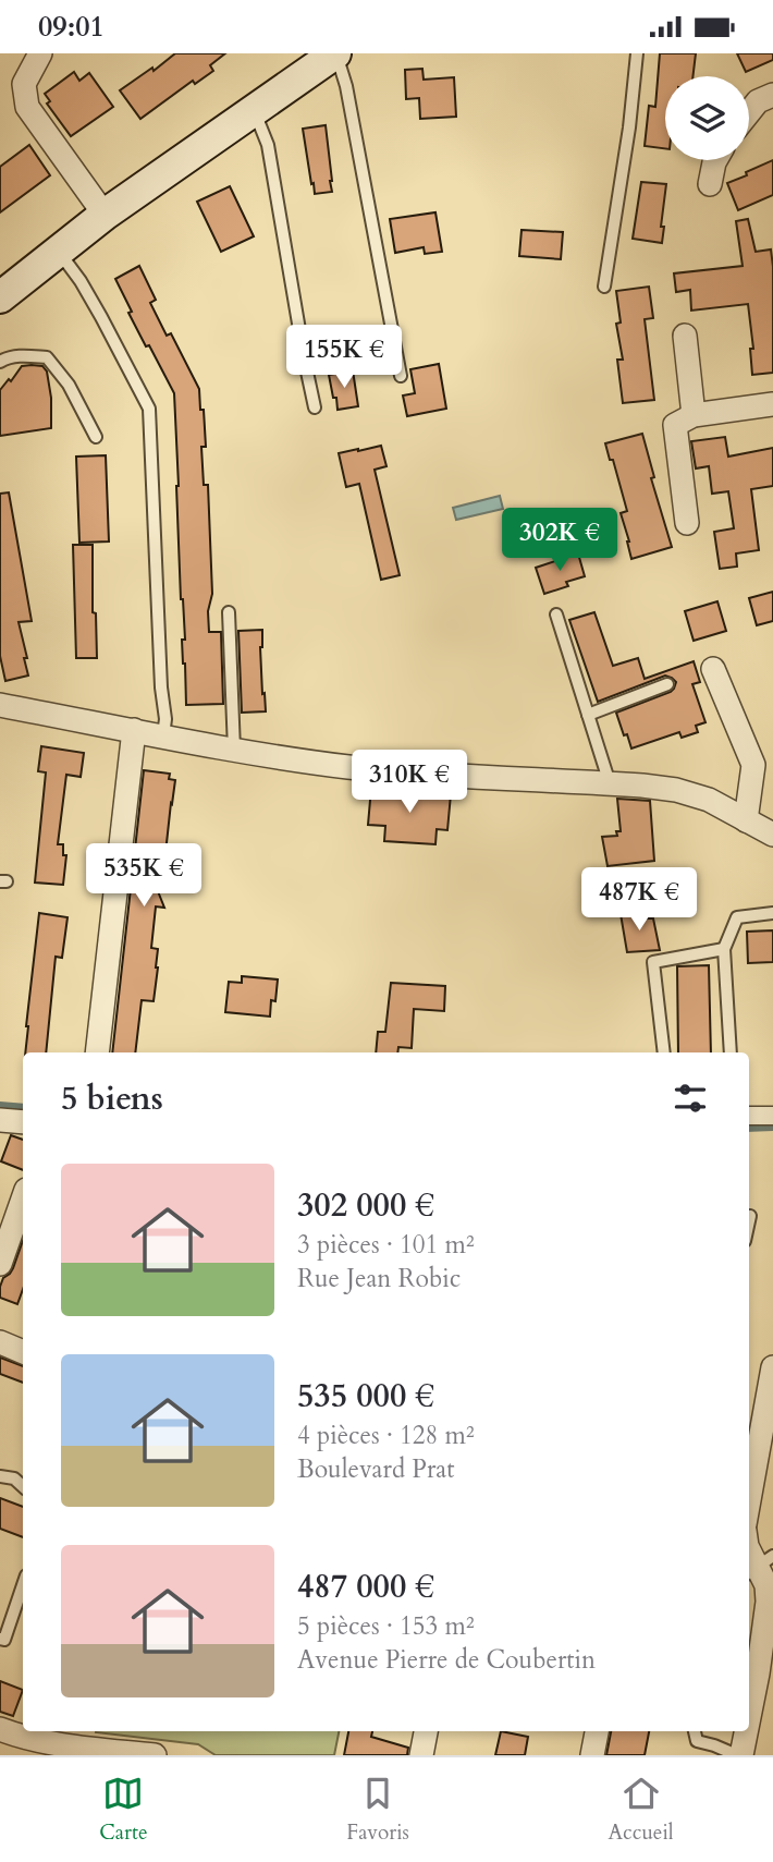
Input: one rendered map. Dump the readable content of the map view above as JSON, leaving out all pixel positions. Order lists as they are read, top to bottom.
{
  "page": {
    "status": "09:01",
    "price": [
      "155K €",
      "302K €",
      "310K €",
      "535K €",
      "487K €"
    ],
    "heading": "5 biens",
    "list": [
      {
        "name": "302 000 €",
        "note": "3 pièces · 101 m² · Rue Jean Robic"
      },
      {
        "name": "535 000 €",
        "note": "4 pièces · 128 m² · Boulevard Prat"
      },
      {
        "name": "487 000 €",
        "note": "5 pièces · 153 m² · Avenue Pierre de Coubertin"
      }
    ],
    "tabs": ["Carte", "Favoris", "Accueil"]
  }
}
